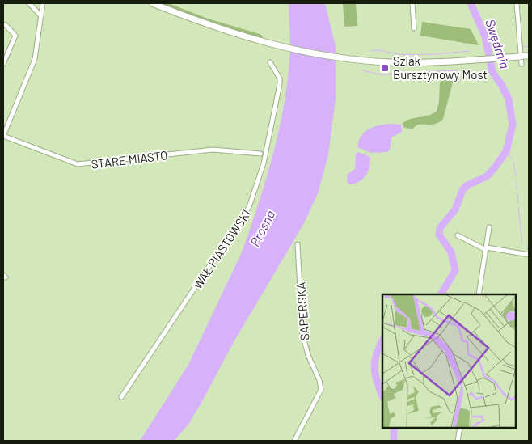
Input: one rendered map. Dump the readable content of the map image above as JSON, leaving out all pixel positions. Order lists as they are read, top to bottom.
{
  "streets": {
    "street": ["STARE MIASTO", "WAŁ PIASTOWSKI", "SAPERSKA"]
  },
  "water": ["Swędrnia", "Prosna"],
  "places": {
    "transit": ["Szlak Bursztynowy Most"]
  }
}
